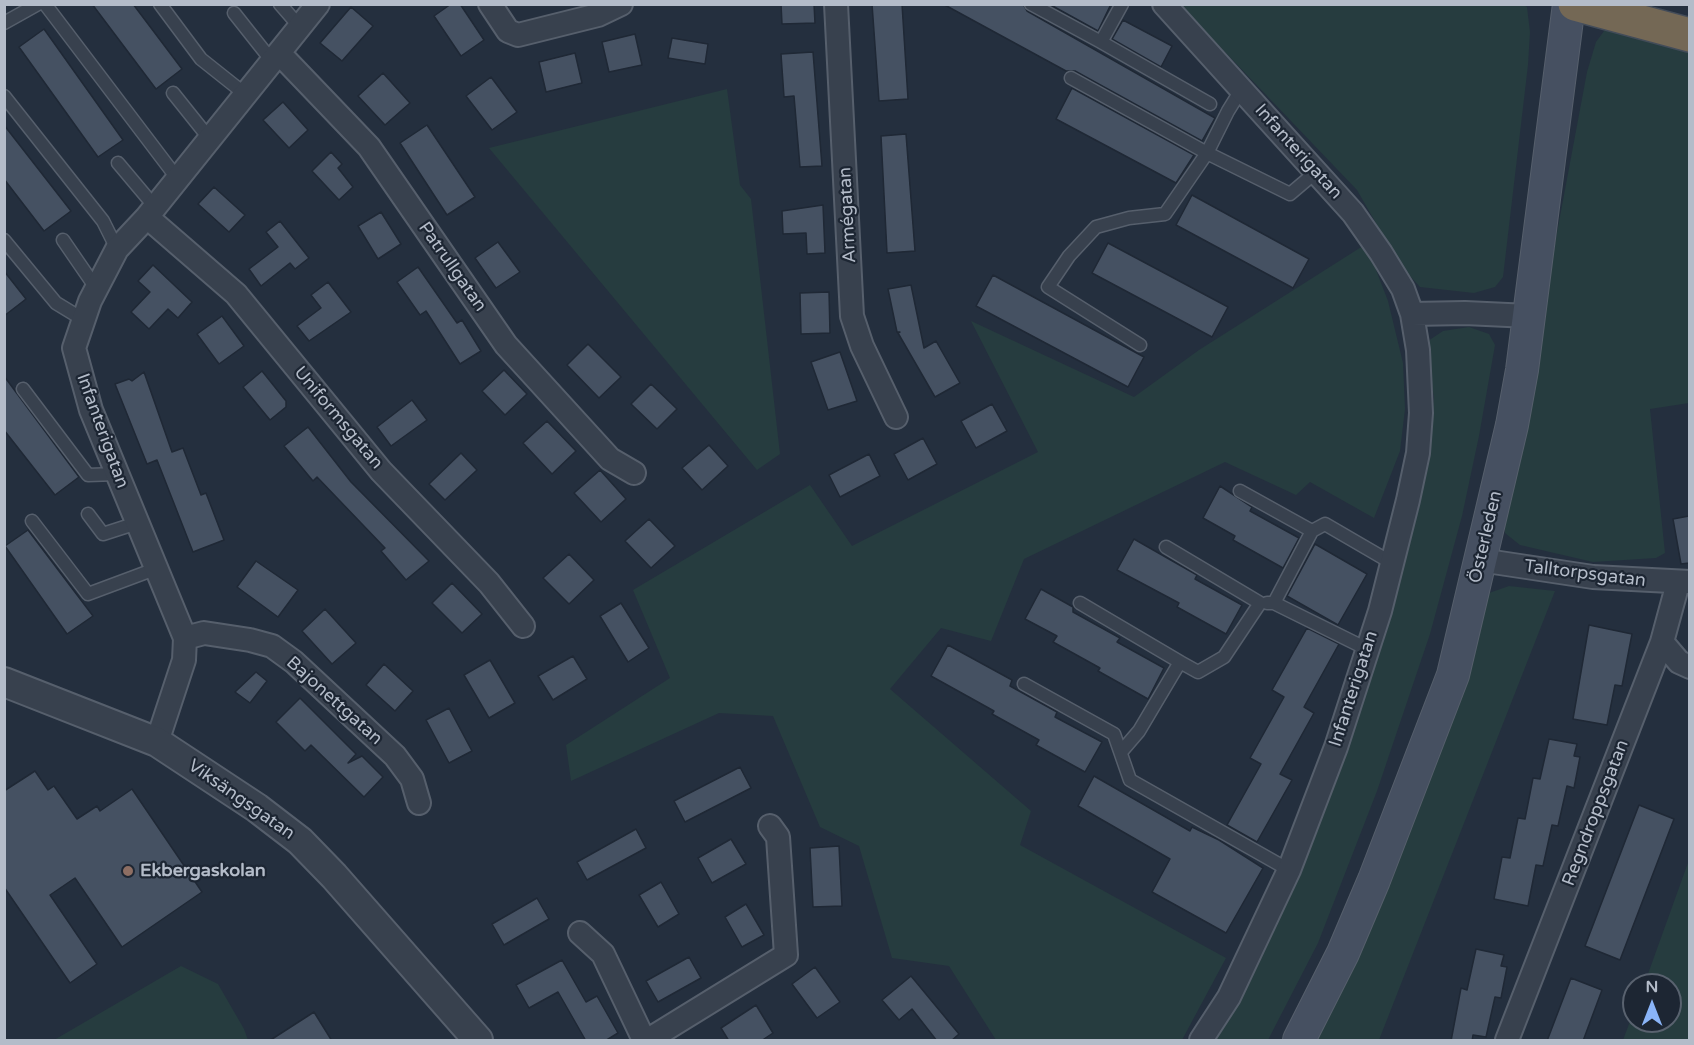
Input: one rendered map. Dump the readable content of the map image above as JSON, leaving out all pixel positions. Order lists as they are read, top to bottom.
{
  "streets": {
    "main road": ["Österleden"],
    "street": [
      "Infanterigatan",
      "Armégatan",
      "Patrullgatan",
      "Uniformsgatan",
      "Talltorpsgatan",
      "Bajonettgatan",
      "Viksängsgatan",
      "Regndroppsgatan"
    ]
  },
  "crossings": [
    ["Infanterigatan", "Patrullgatan"],
    ["Infanterigatan", "Uniformsgatan"],
    ["Infanterigatan", "Bajonettgatan"],
    ["Österleden", "Talltorpsgatan"],
    ["Talltorpsgatan", "Regndroppsgatan"]
  ],
  "places": ["Ekbergaskolan"],
  "north": "top"
}
